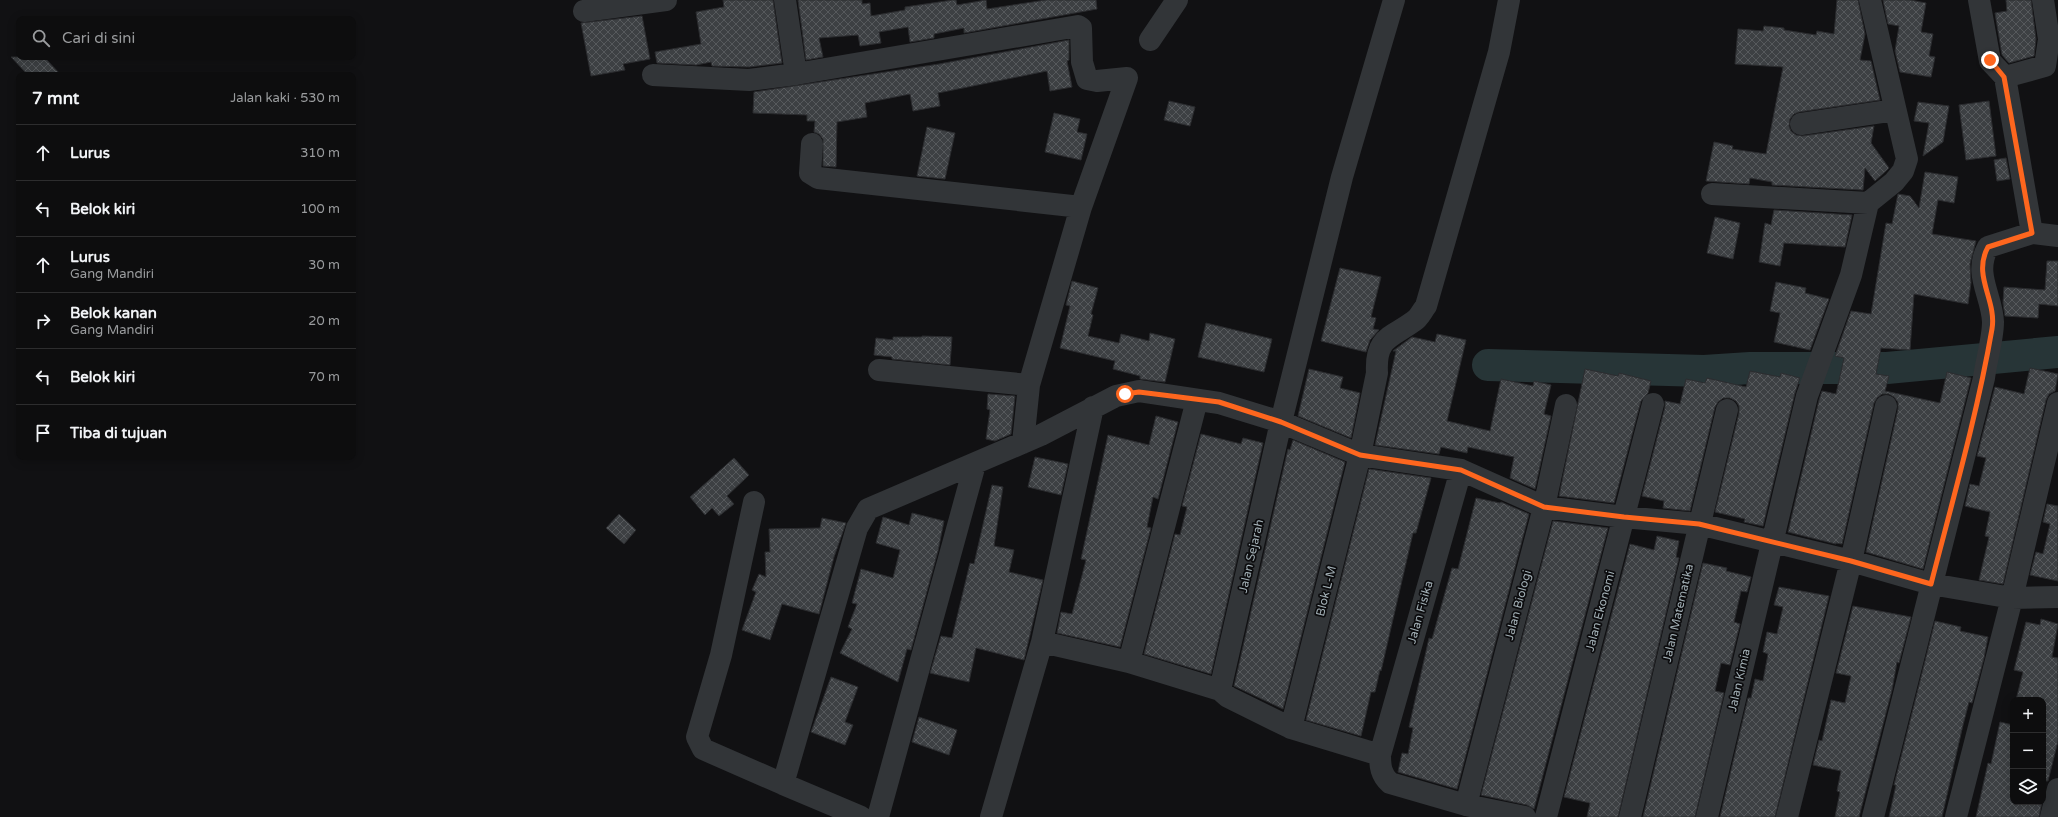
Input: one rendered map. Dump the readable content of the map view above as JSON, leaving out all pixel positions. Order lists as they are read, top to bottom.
{
  "streets": {
    "street": [
      "Jalan Sejarah",
      "Blok L-M",
      "Jalan Biologi",
      "Jalan Ekonomi",
      "Jalan Fisika",
      "Jalan Matematika",
      "Jalan Kimia"
    ]
  },
  "page": {
    "search": "Cari di sini",
    "heading": ["7 mnt", "Jalan kaki · 530 m"],
    "list": [
      ["Lurus", "310 m"],
      ["Belok kiri", "100 m"],
      ["Lurus", "Gang Mandiri", "30 m"],
      ["Belok kanan", "Gang Mandiri", "20 m"],
      ["Belok kiri", "70 m"],
      "Tiba di tujuan"
    ],
    "map_buttons": ["+", "−"]
  }
}
